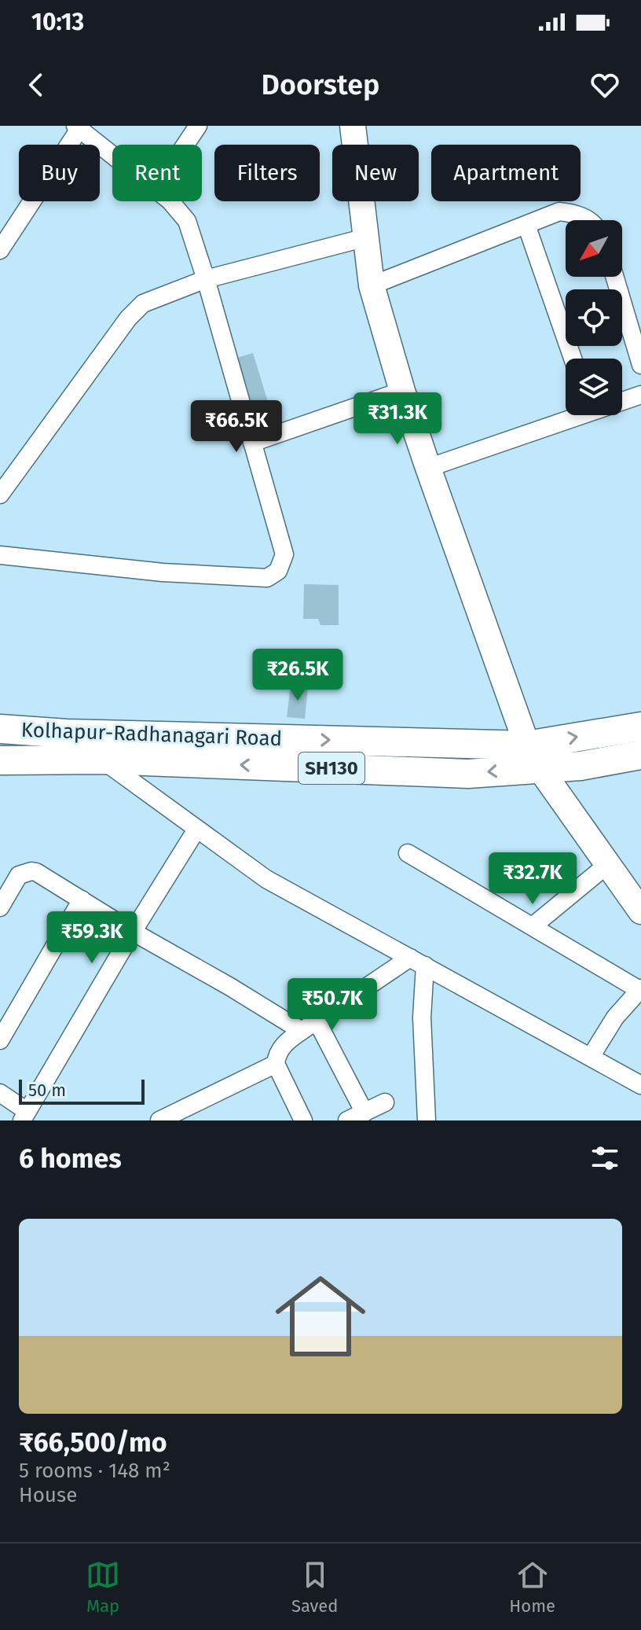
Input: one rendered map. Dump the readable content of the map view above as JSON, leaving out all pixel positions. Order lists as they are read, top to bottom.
{
  "streets": {
    "main road": ["Kolhapur-Radhanagari Road", "SH130"]
  },
  "scale_bar": "50 m",
  "north": "bottom left",
  "page": {
    "status": "10:13",
    "header": "Doorstep",
    "chip": [
      "Buy",
      "Rent",
      "Filters",
      "New",
      "Apartment"
    ],
    "price": [
      "₹31.3K",
      "₹66.5K",
      "₹26.5K",
      "₹32.7K",
      "₹59.3K",
      "₹50.7K"
    ],
    "scale": "50 m",
    "heading": "6 homes",
    "list": [
      {
        "name": "₹66,500/mo",
        "note": "5 rooms · 148 m² · House"
      }
    ],
    "tabs": ["Map", "Saved", "Home"]
  }
}
